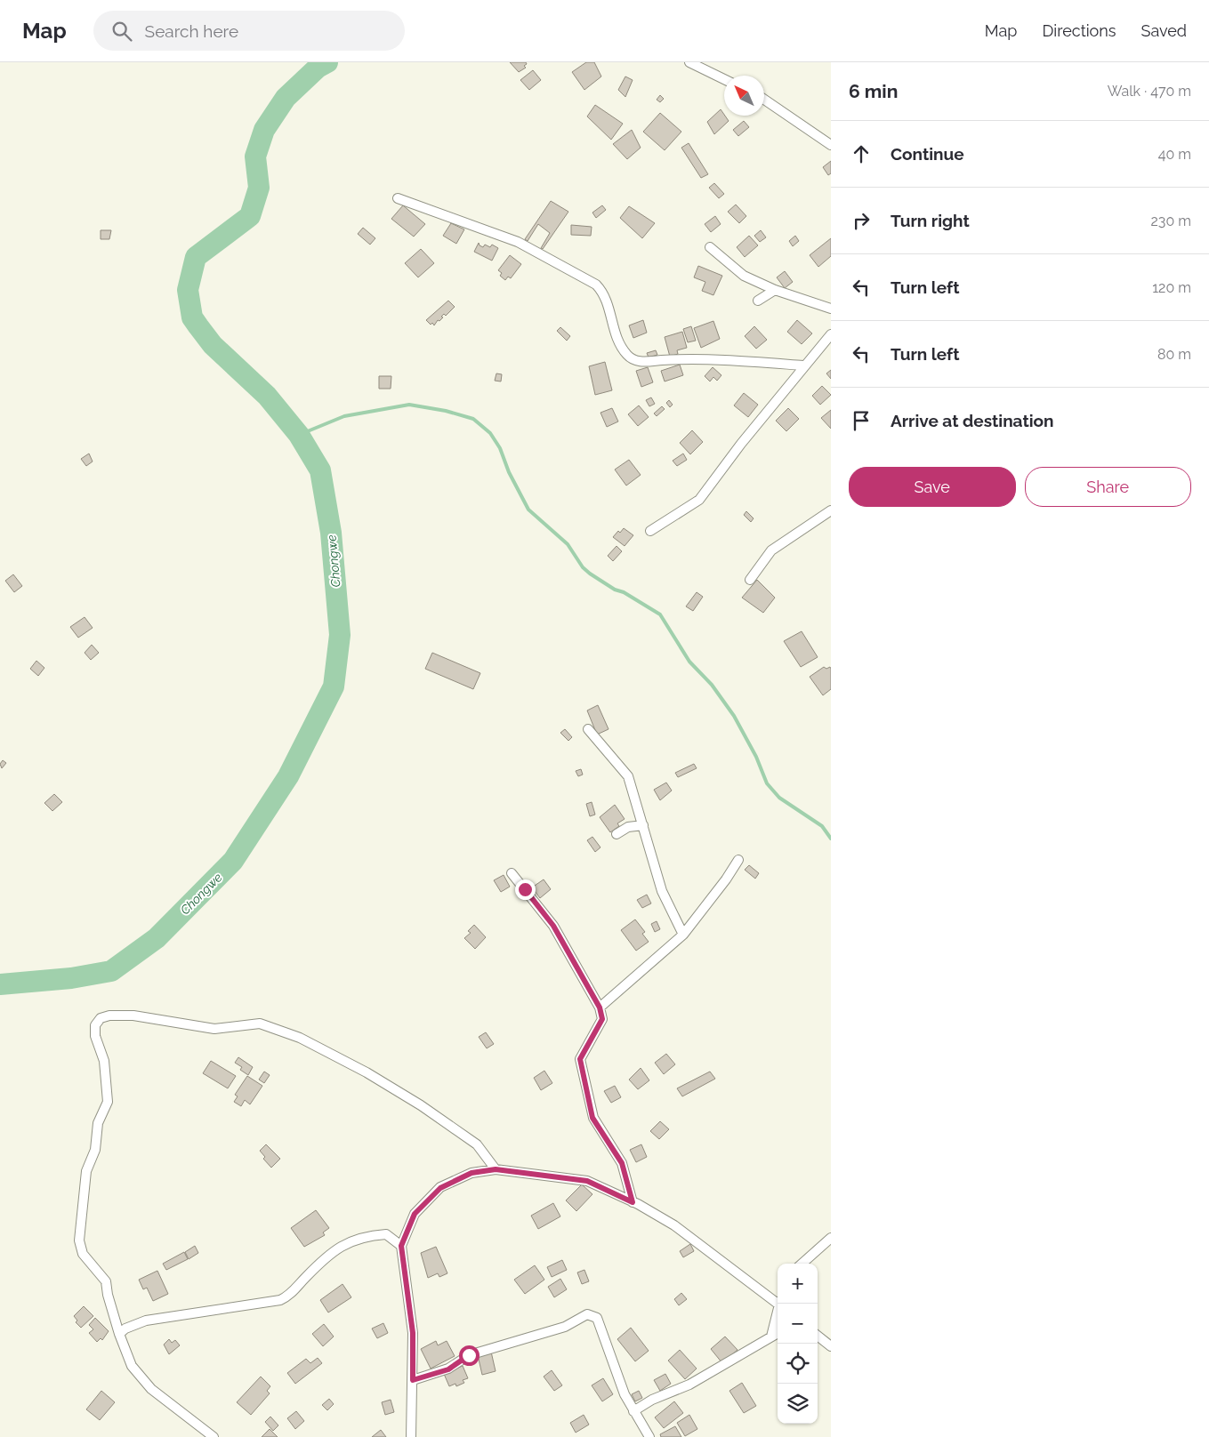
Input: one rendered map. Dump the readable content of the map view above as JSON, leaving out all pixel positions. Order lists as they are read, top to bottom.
{
  "water": ["Chongwe"],
  "north": "top left",
  "page": {
    "header": "Map",
    "search": "Search here",
    "nav": ["Map", "Directions", "Saved"],
    "heading": ["6 min", "Walk · 470 m"],
    "list": [
      ["Continue", "40 m"],
      ["Turn right", "230 m"],
      ["Turn left", "120 m"],
      ["Turn left", "80 m"],
      "Arrive at destination"
    ],
    "buttons": ["Save", "Share"],
    "map_buttons": ["+", "−"]
  }
}
